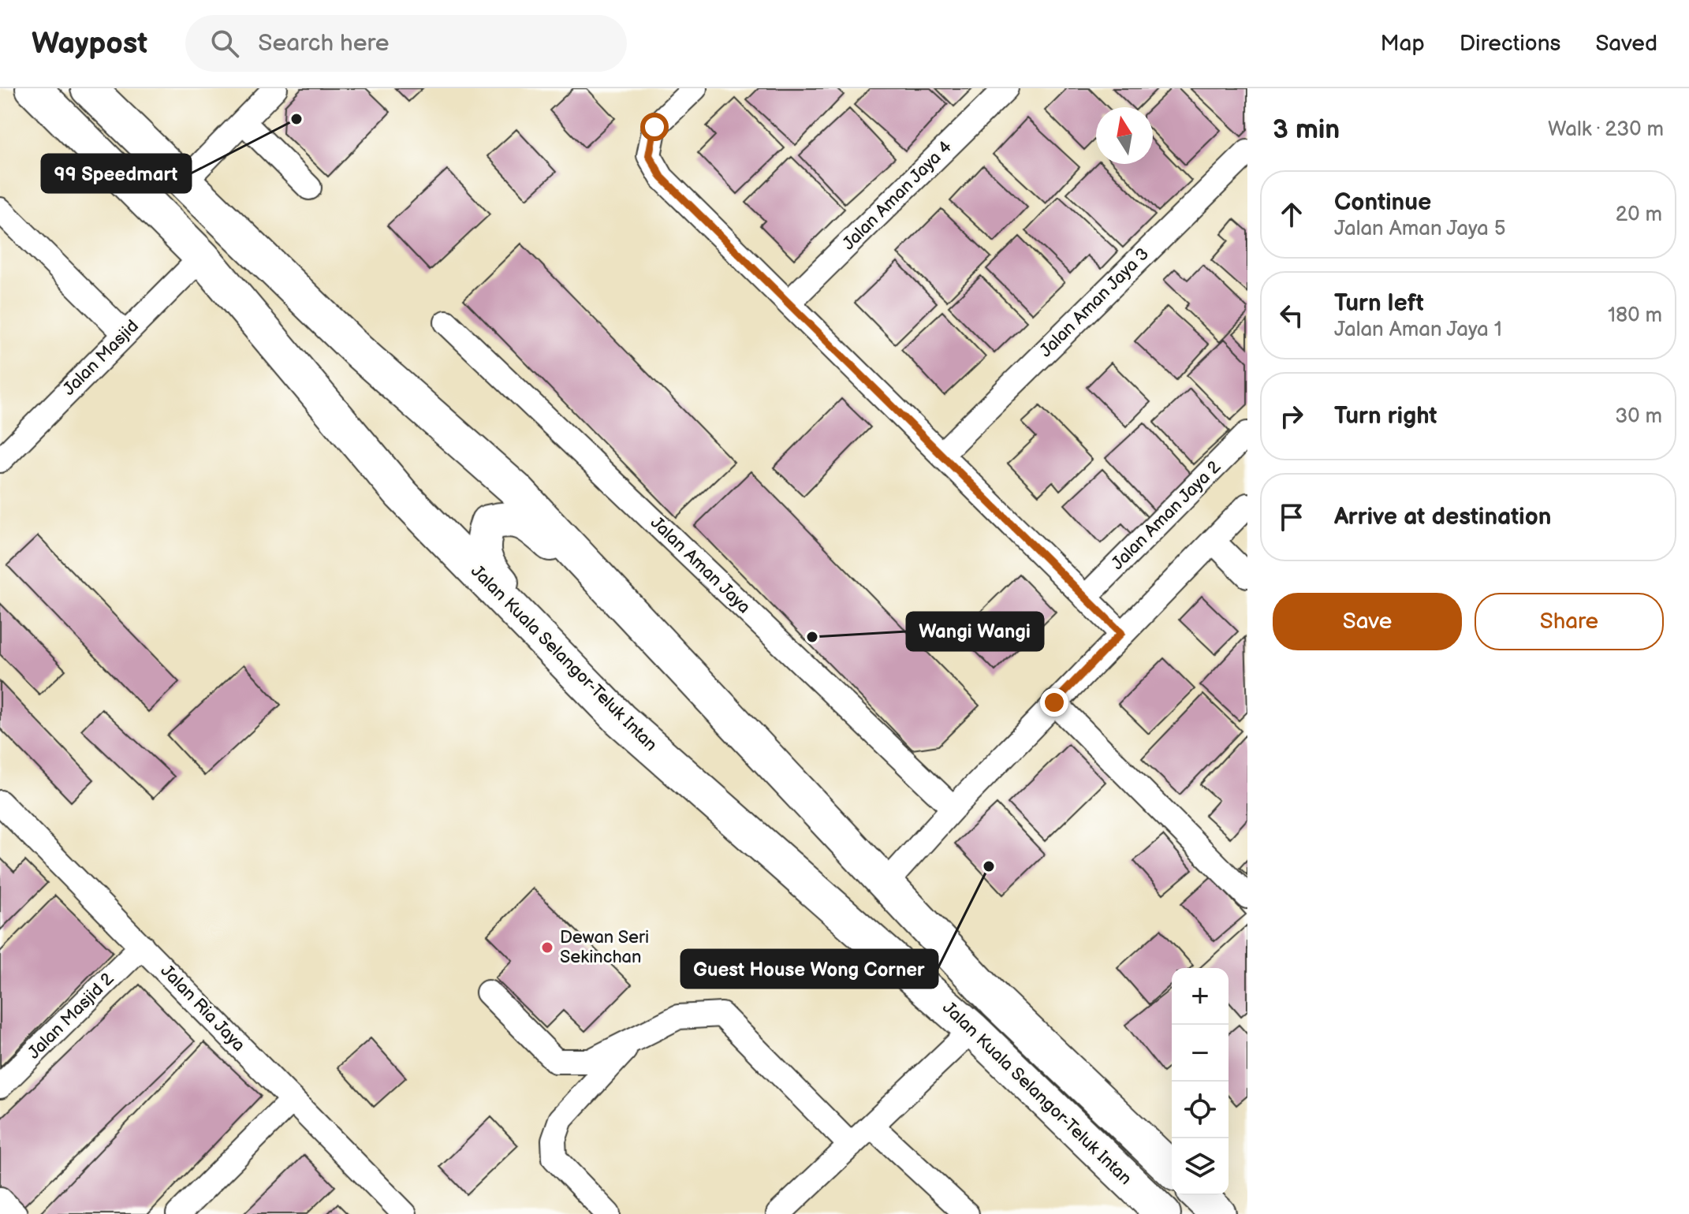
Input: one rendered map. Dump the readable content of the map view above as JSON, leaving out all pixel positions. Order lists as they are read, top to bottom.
{
  "streets": {
    "highway": ["Jalan Kuala Selangor-Teluk Intan"],
    "street": [
      "Jalan Aman Jaya 4",
      "Jalan Aman Jaya 3",
      "Jalan Masjid",
      "Jalan Aman Jaya 2",
      "Jalan Aman Jaya",
      "Jalan Ria Jaya",
      "Jalan Masjid 2"
    ]
  },
  "crossings": [
    ["Jalan Masjid", "Jalan Kuala Selangor-Teluk Intan"],
    ["Jalan Ria Jaya", "Jalan Masjid 2"]
  ],
  "places": [
    "99 Speedmart",
    "Wangi Wangi",
    "Guest House Wong Corner",
    "Dewan Seri Sekinchan"
  ],
  "north": "top",
  "page": {
    "header": "Waypost",
    "search": "Search here",
    "nav": ["Map", "Directions", "Saved"],
    "heading": ["3 min", "Walk · 230 m"],
    "list": [
      ["Continue", "Jalan Aman Jaya 5", "20 m"],
      ["Turn left", "Jalan Aman Jaya 1", "180 m"],
      ["Turn right", "30 m"],
      "Arrive at destination"
    ],
    "buttons": ["Save", "Share"],
    "map_buttons": ["+", "−"]
  }
}
